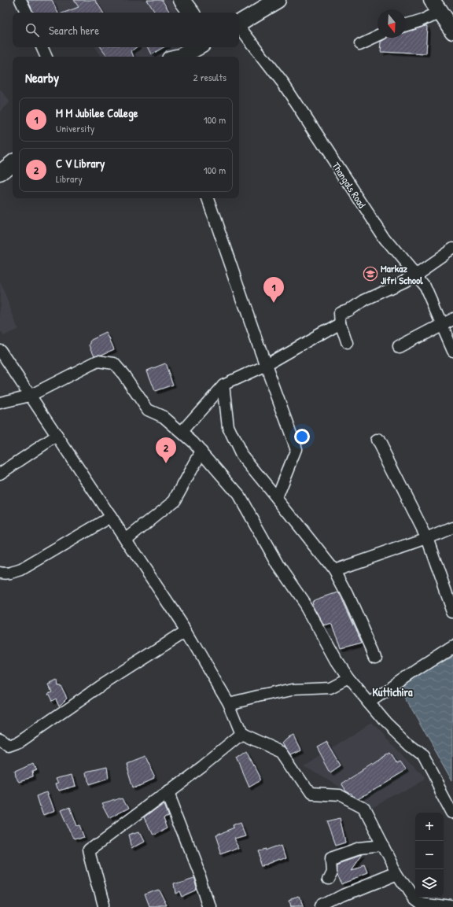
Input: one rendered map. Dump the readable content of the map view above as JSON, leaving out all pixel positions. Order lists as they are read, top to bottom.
{
  "streets": {
    "street": ["Thangals Road"]
  },
  "districts": ["Kuttichira"],
  "places": {
    "school or university": ["Markaz Jifri School"]
  },
  "north": "bottom",
  "page": {
    "search": "Search here",
    "heading": ["Nearby", "2 results"],
    "list": [
      {
        "mark": "1",
        "name": "M M Jubilee College",
        "note": "University",
        "value": "100 m"
      },
      {
        "mark": "2",
        "name": "C V Library",
        "note": "Library",
        "value": "100 m"
      }
    ],
    "pins": ["1", "2"],
    "map_buttons": ["+", "−"]
  }
}
